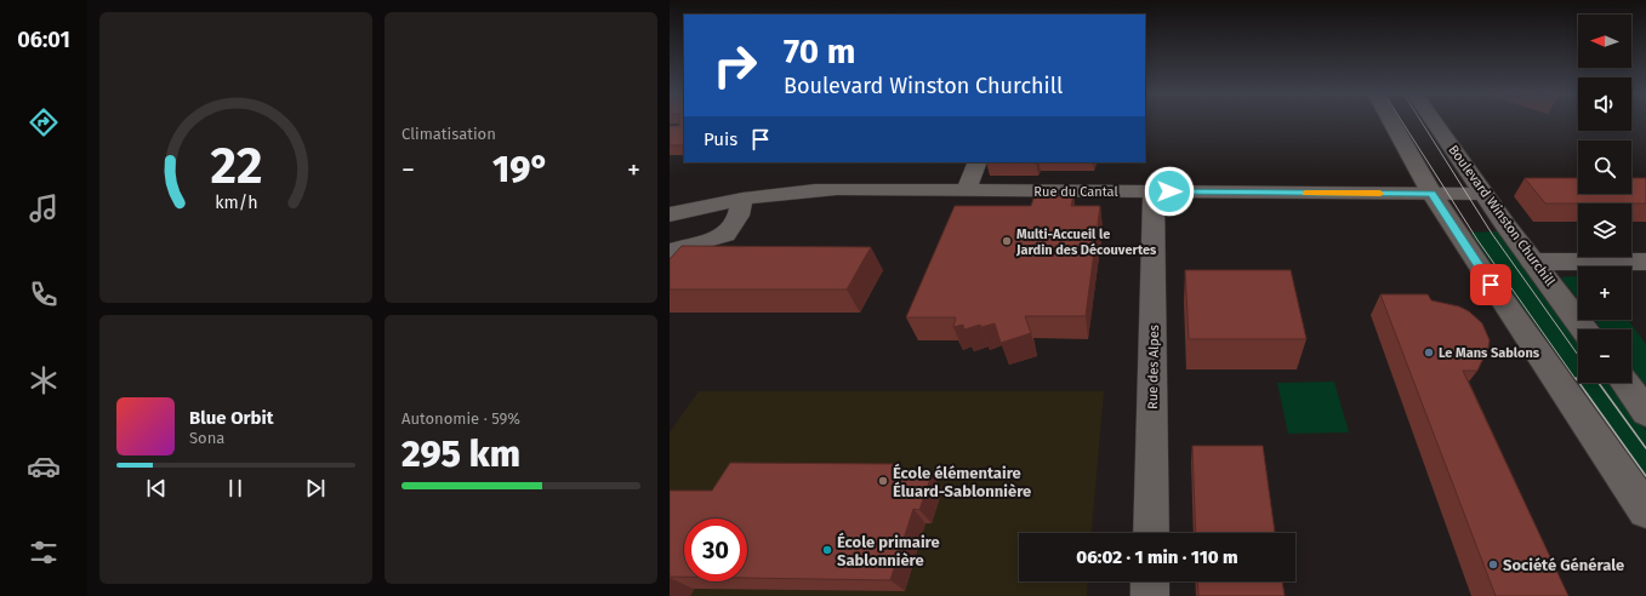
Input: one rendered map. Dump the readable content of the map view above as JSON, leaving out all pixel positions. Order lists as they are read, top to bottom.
{
  "streets": {
    "street": ["Rue du Cantal", "Boulevard Winston Churchill", "Rue des Alpes"]
  },
  "crossings": [
    ["Rue du Cantal", "Boulevard Winston Churchill"],
    ["Rue du Cantal", "Rue des Alpes"]
  ],
  "places": [
    "Multi-Accueil le Jardin des Découvertes",
    "Le Mans Sablons",
    "École élémentaire Éluard-Sablonnière",
    "École primaire Sablonnière",
    "Société Générale"
  ],
  "north": "left",
  "page": {
    "tabs": "06:01",
    "tile": [
      "Climatisation",
      ["Autonomie · 59%", "295 km"]
    ],
    "map_buttons": ["+", "−"],
    "turn": ["70 m", "Boulevard Winston Churchill"],
    "then": "Puis",
    "heat": ["−", "19°", "+"],
    "song": ["Blue Orbit", "Sona"],
    "limit": "30",
    "trip": "06:02 · 1 min · 110 m",
    "gauge": ["22", "km/h"]
  }
}
